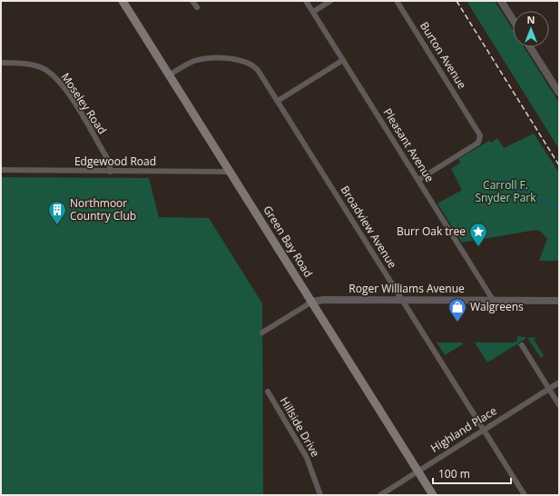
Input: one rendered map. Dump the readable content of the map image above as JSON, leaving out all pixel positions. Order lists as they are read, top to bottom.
{
  "streets": {
    "main road": ["Green Bay Road"],
    "street": [
      "Burton Avenue",
      "Moseley Road",
      "Pleasant Avenue",
      "Edgewood Road",
      "Broadview Avenue",
      "Roger Williams Avenue",
      "Hillside Drive",
      "Highland Place"
    ]
  },
  "crossings": [
    ["Burton Avenue", "Pleasant Avenue"],
    ["Moseley Road", "Edgewood Road"],
    ["Pleasant Avenue", "Roger Williams Avenue"],
    ["Edgewood Road", "Green Bay Road"],
    ["Broadview Avenue", "Green Bay Road"],
    ["Broadview Avenue", "Roger Williams Avenue"],
    ["Broadview Avenue", "Highland Place"],
    ["Green Bay Road", "Roger Williams Avenue"],
    ["Green Bay Road", "Highland Place"]
  ],
  "parks": ["Carroll F. Snyder Park"],
  "places": {
    "building": ["Northmoor Country Club"],
    "place": ["Burr Oak tree"],
    "shop": ["Walgreens"]
  },
  "scale_bar": "100 m",
  "north": "top"
}
